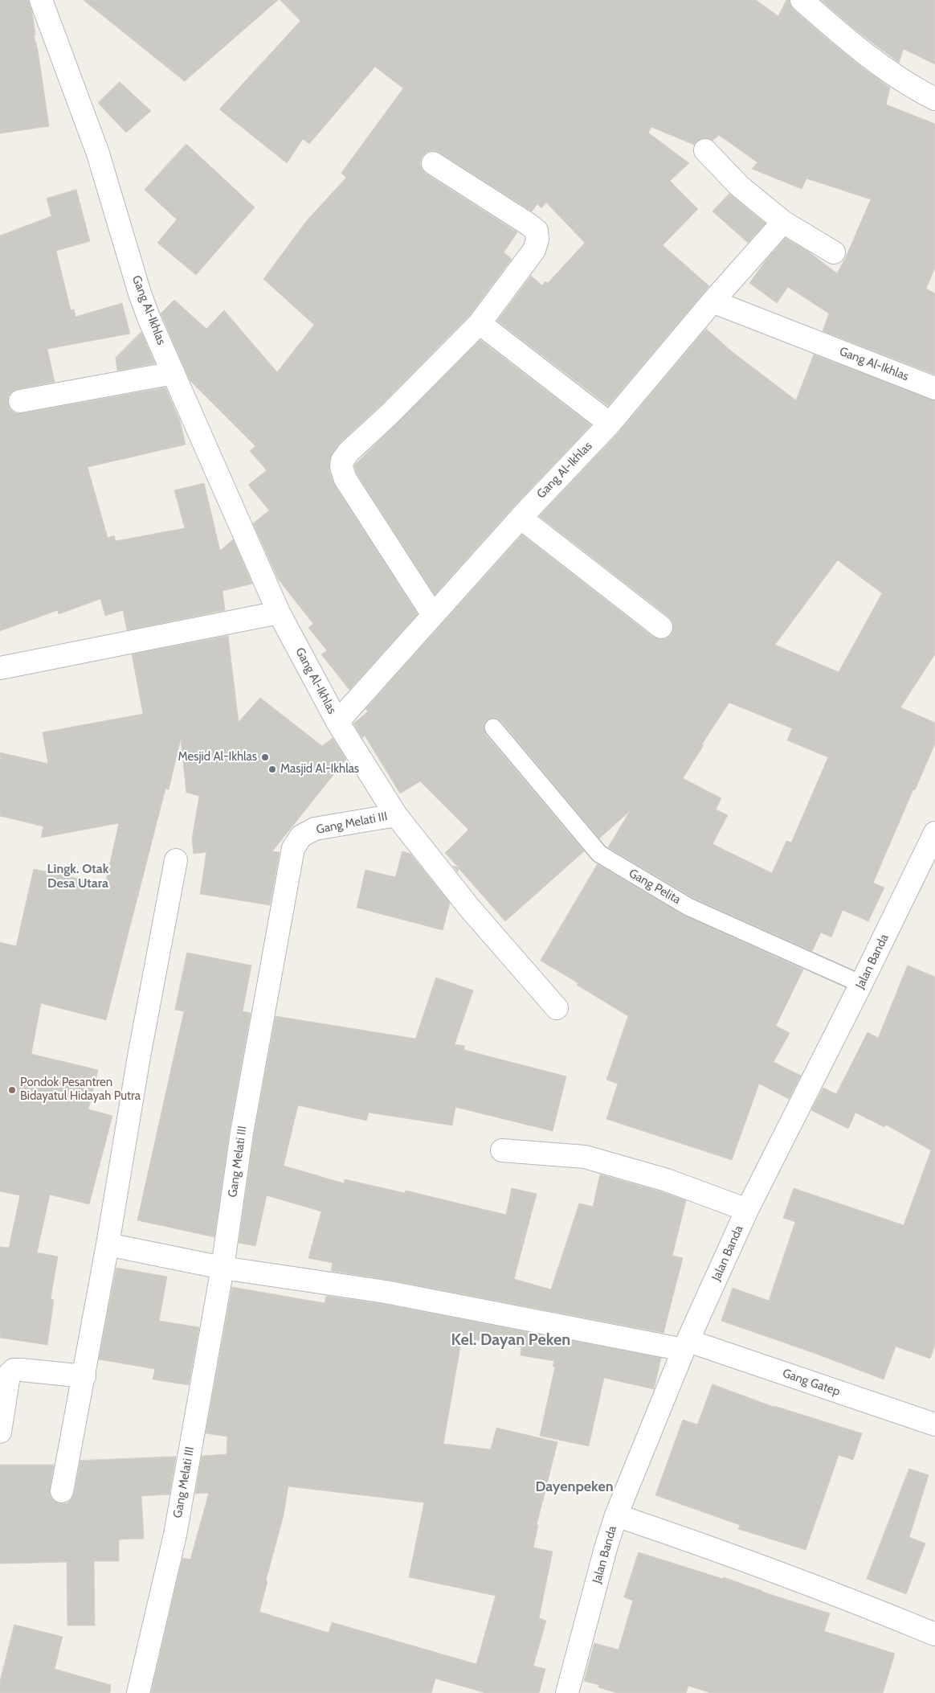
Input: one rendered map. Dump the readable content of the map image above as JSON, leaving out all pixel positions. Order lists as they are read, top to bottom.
{
  "streets": {
    "street": [
      "Gang Al-Ikhlas",
      "Gang Melati III",
      "Jalan Banda",
      "Gang Gatep"
    ],
    "lane": ["Gang Pelita"]
  },
  "crossings": [
    ["Gang Al-Ikhlas", "Gang Melati III"],
    ["Gang Melati III", "Gang Gatep"],
    ["Gang Pelita", "Jalan Banda"],
    ["Jalan Banda", "Gang Gatep"]
  ],
  "districts": ["Lingk. Otak Desa Utara", "Kel. Dayan Peken", "Dayenpeken"],
  "places": ["Mesjid Al-Ikhlas", "Masjid Al-Ikhlas", "Pondok Pesantren Bidayatul Hidayah Putra"]
}
